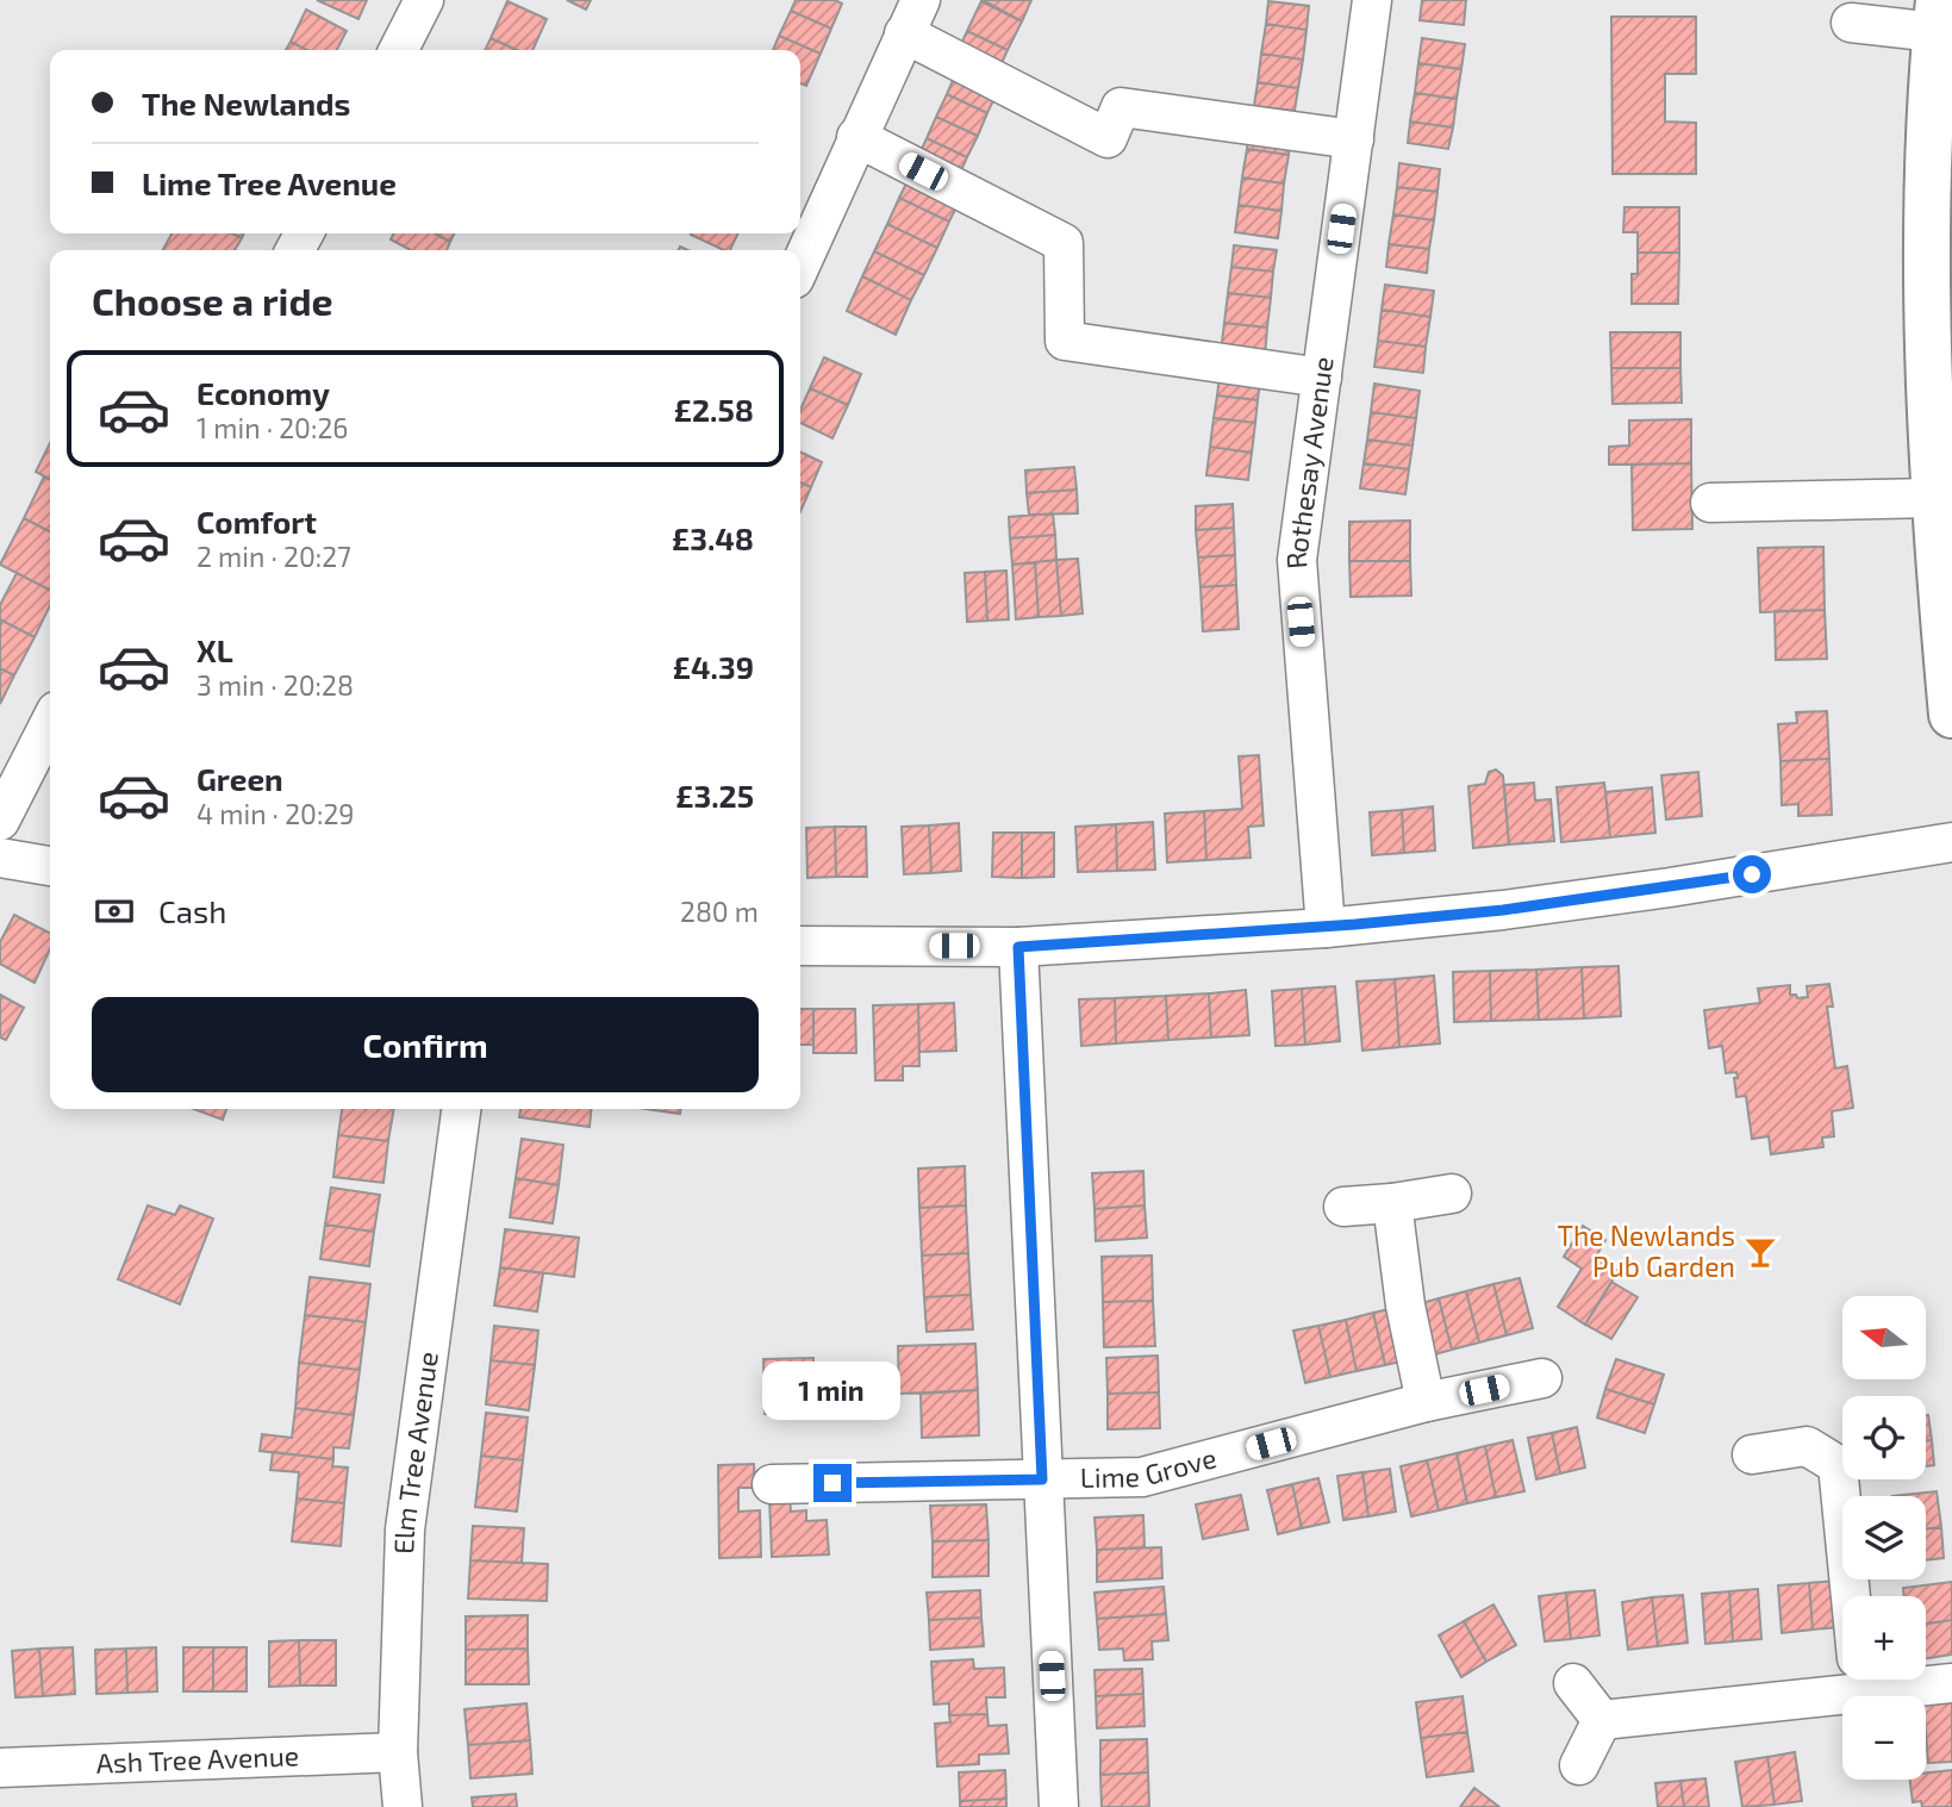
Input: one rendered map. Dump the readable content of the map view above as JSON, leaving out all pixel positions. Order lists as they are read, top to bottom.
{
  "streets": {
    "street": [
      "Rothesay Avenue",
      "Elm Tree Avenue",
      "Lime Grove",
      "Ash Tree Avenue"
    ]
  },
  "crossings": [
    ["Elm Tree Avenue", "Ash Tree Avenue"]
  ],
  "places": {
    "bar": ["The Newlands Pub Garden"]
  },
  "north": "left",
  "page": {
    "banner": ["The Newlands", "Lime Tree Avenue"],
    "heading": "Choose a ride",
    "list": [
      {
        "name": "Economy",
        "note": "1 min · 20:26",
        "value": "£2.58"
      },
      {
        "name": "Comfort",
        "note": "2 min · 20:27",
        "value": "£3.48"
      },
      {
        "name": "XL",
        "note": "3 min · 20:28",
        "value": "£4.39"
      },
      {
        "name": "Green",
        "note": "4 min · 20:29",
        "value": "£3.25"
      }
    ],
    "pay": ["Cash", "280 m"],
    "buttons": "Confirm",
    "map_buttons": ["+", "−"],
    "bubble": "1 min"
  }
}
